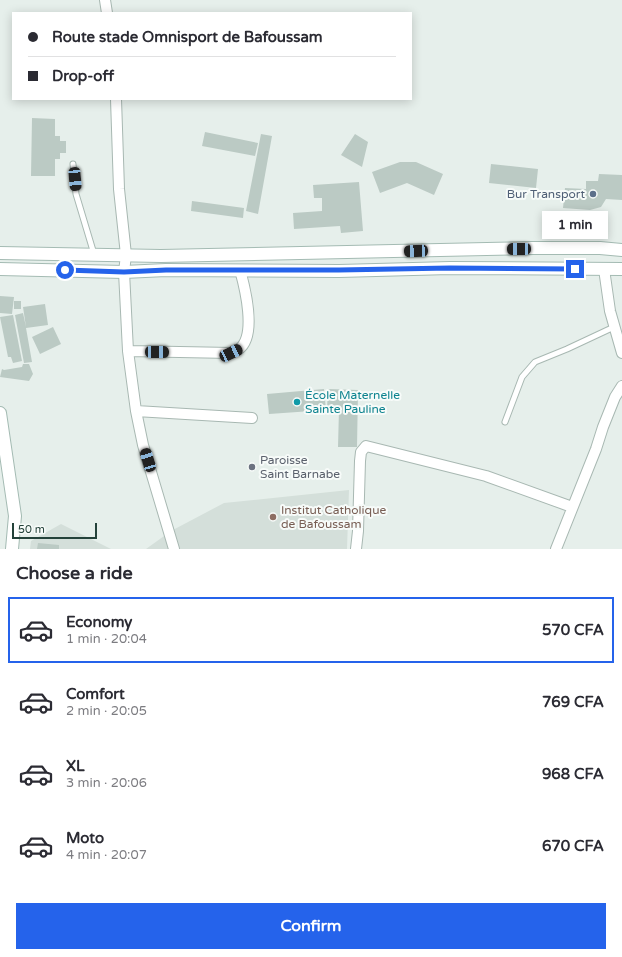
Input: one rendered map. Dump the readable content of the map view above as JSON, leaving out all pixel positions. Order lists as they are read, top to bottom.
{
  "places": [
    "Bur Transport",
    "École Maternelle Sainte Pauline",
    "Paroisse Saint Barnabe",
    "Institut Catholique de Bafoussam"
  ],
  "scale_bar": "50 m",
  "page": {
    "banner": ["Route stade Omnisport de Bafoussam", "Drop-off"],
    "bubble": "1 min",
    "scale": "50 m",
    "heading": "Choose a ride",
    "list": [
      {
        "name": "Economy",
        "note": "1 min · 20:04",
        "value": "570 CFA"
      },
      {
        "name": "Comfort",
        "note": "2 min · 20:05",
        "value": "769 CFA"
      },
      {
        "name": "XL",
        "note": "3 min · 20:06",
        "value": "968 CFA"
      },
      {
        "name": "Moto",
        "note": "4 min · 20:07",
        "value": "670 CFA"
      }
    ],
    "buttons": "Confirm"
  }
}
